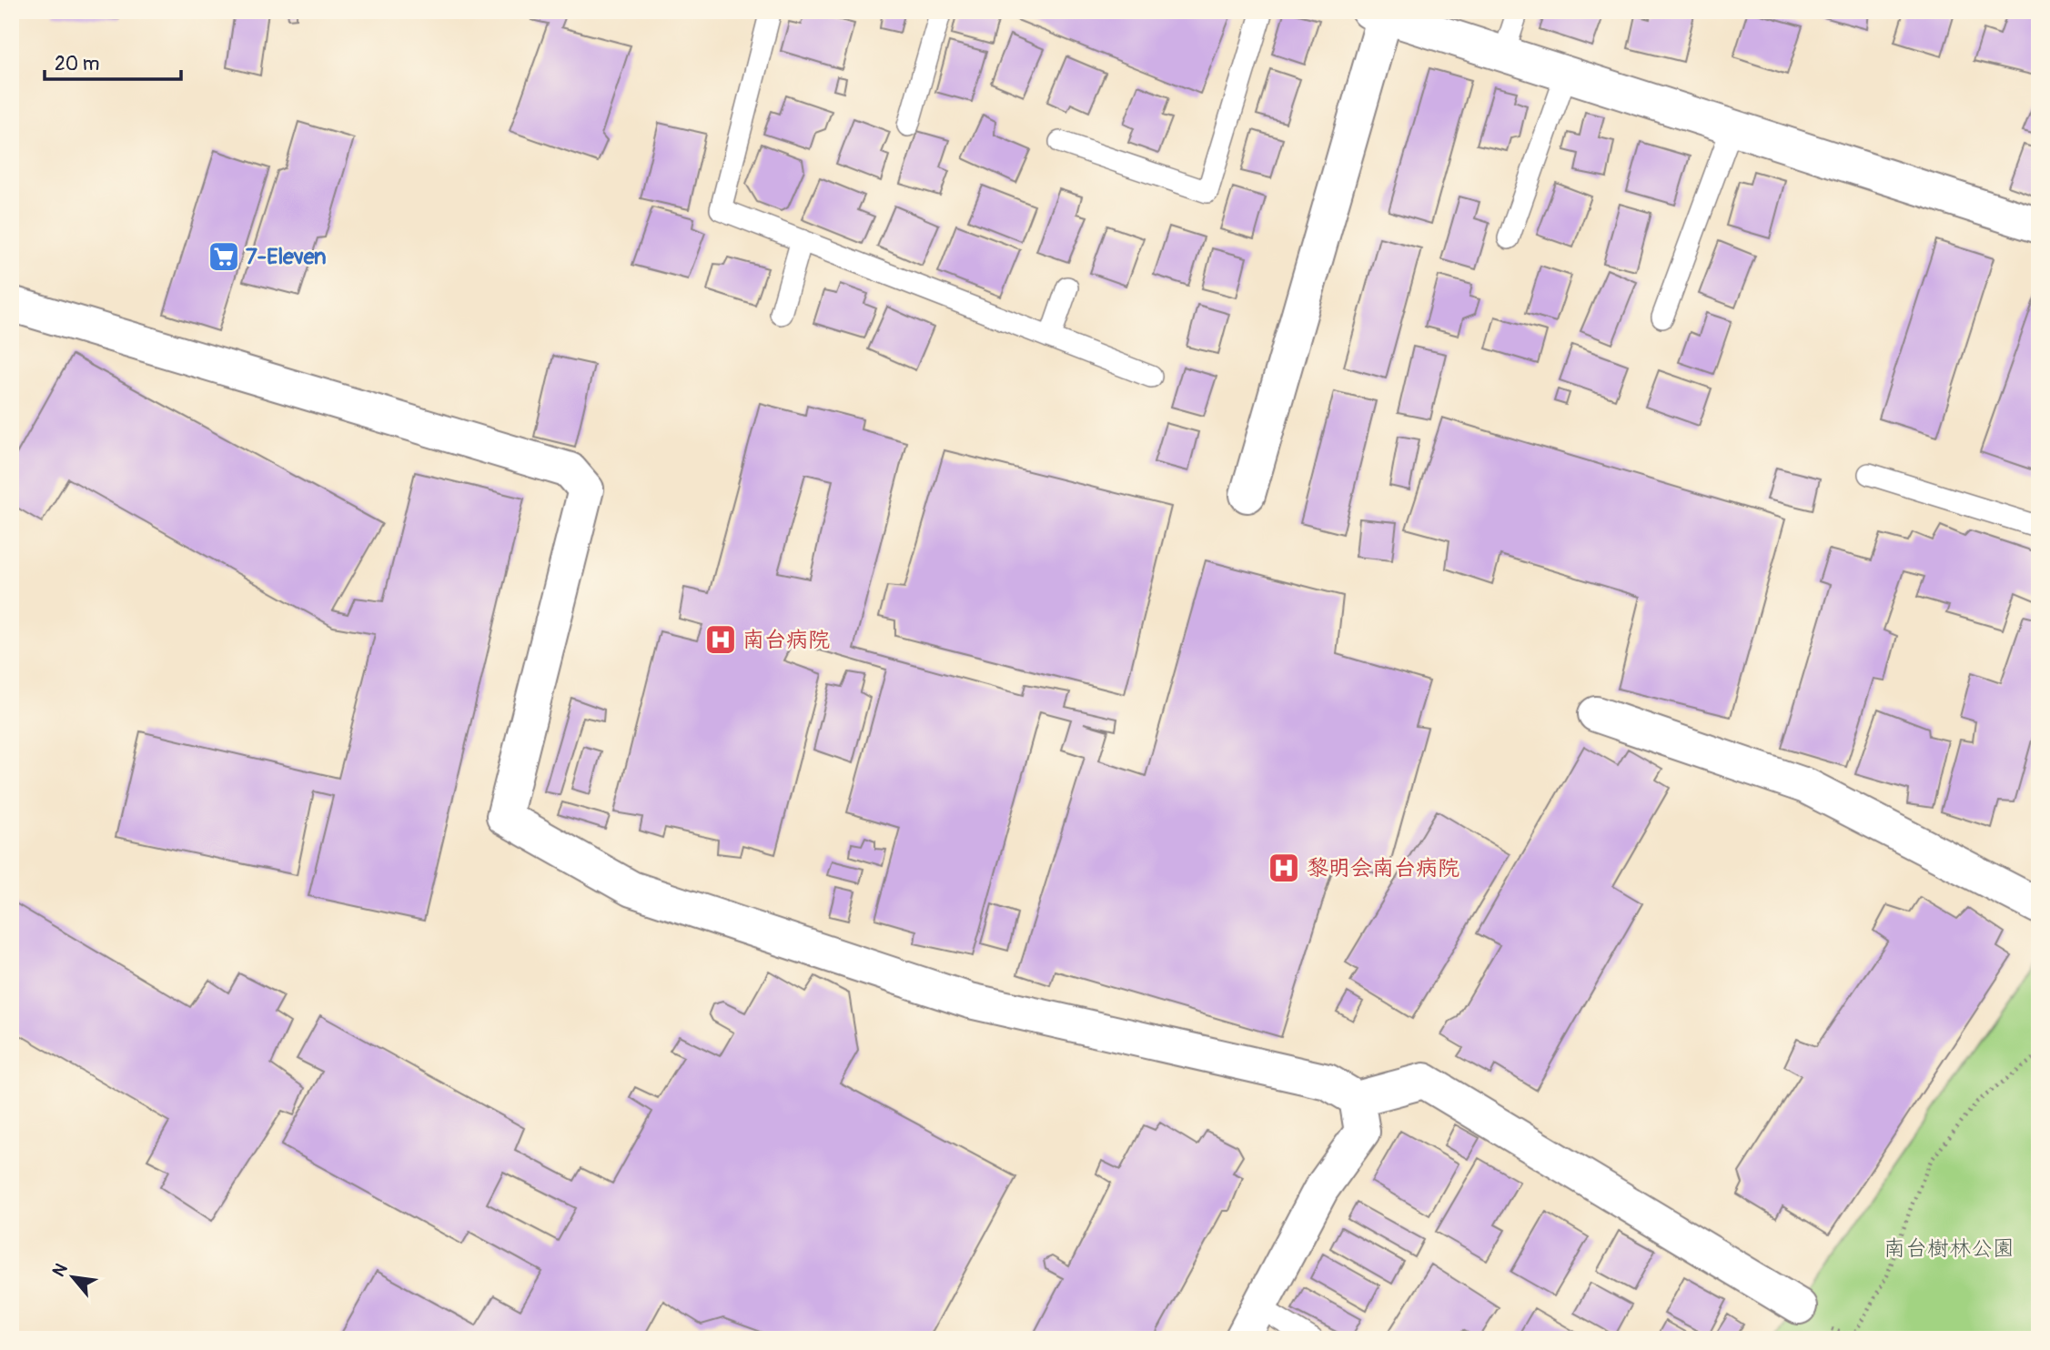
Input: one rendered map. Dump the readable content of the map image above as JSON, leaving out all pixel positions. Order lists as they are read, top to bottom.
{
  "parks": ["南台樹林公園"],
  "places": {
    "supermarket": ["7-Eleven"],
    "hospital": ["南台病院", "黎明会南台病院"]
  },
  "scale_bar": "20 m",
  "north": "top left"
}
